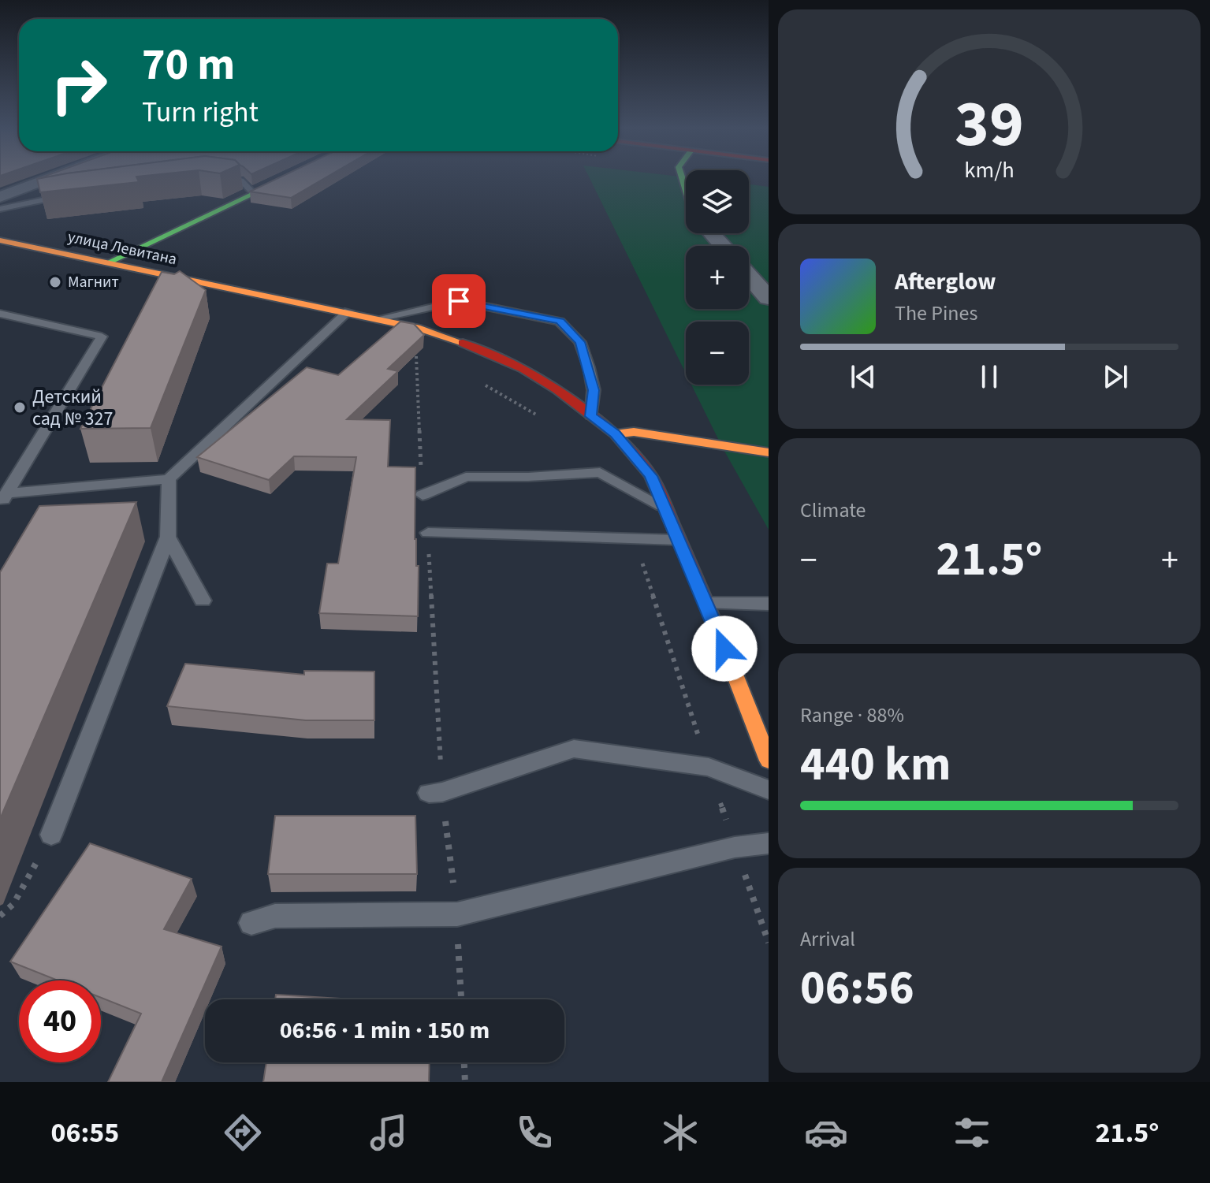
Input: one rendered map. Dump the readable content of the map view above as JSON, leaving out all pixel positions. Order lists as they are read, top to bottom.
{
  "streets": {
    "street": ["улица Левитана"]
  },
  "places": ["Магнит", "Детский сад № 327"],
  "page": {
    "turn": ["70 m", "Turn right"],
    "map_buttons": ["+", "−"],
    "song": ["Afterglow", "The Pines"],
    "tile": [
      "Climate",
      ["Range · 88%", "440 km"],
      ["Arrival", "06:56"]
    ],
    "heat": ["−", "21.5°", "+"],
    "limit": "40",
    "trip": "06:56 · 1 min · 150 m",
    "tabs": ["06:55", "21.5°"],
    "gauge": ["39", "km/h"]
  }
}
